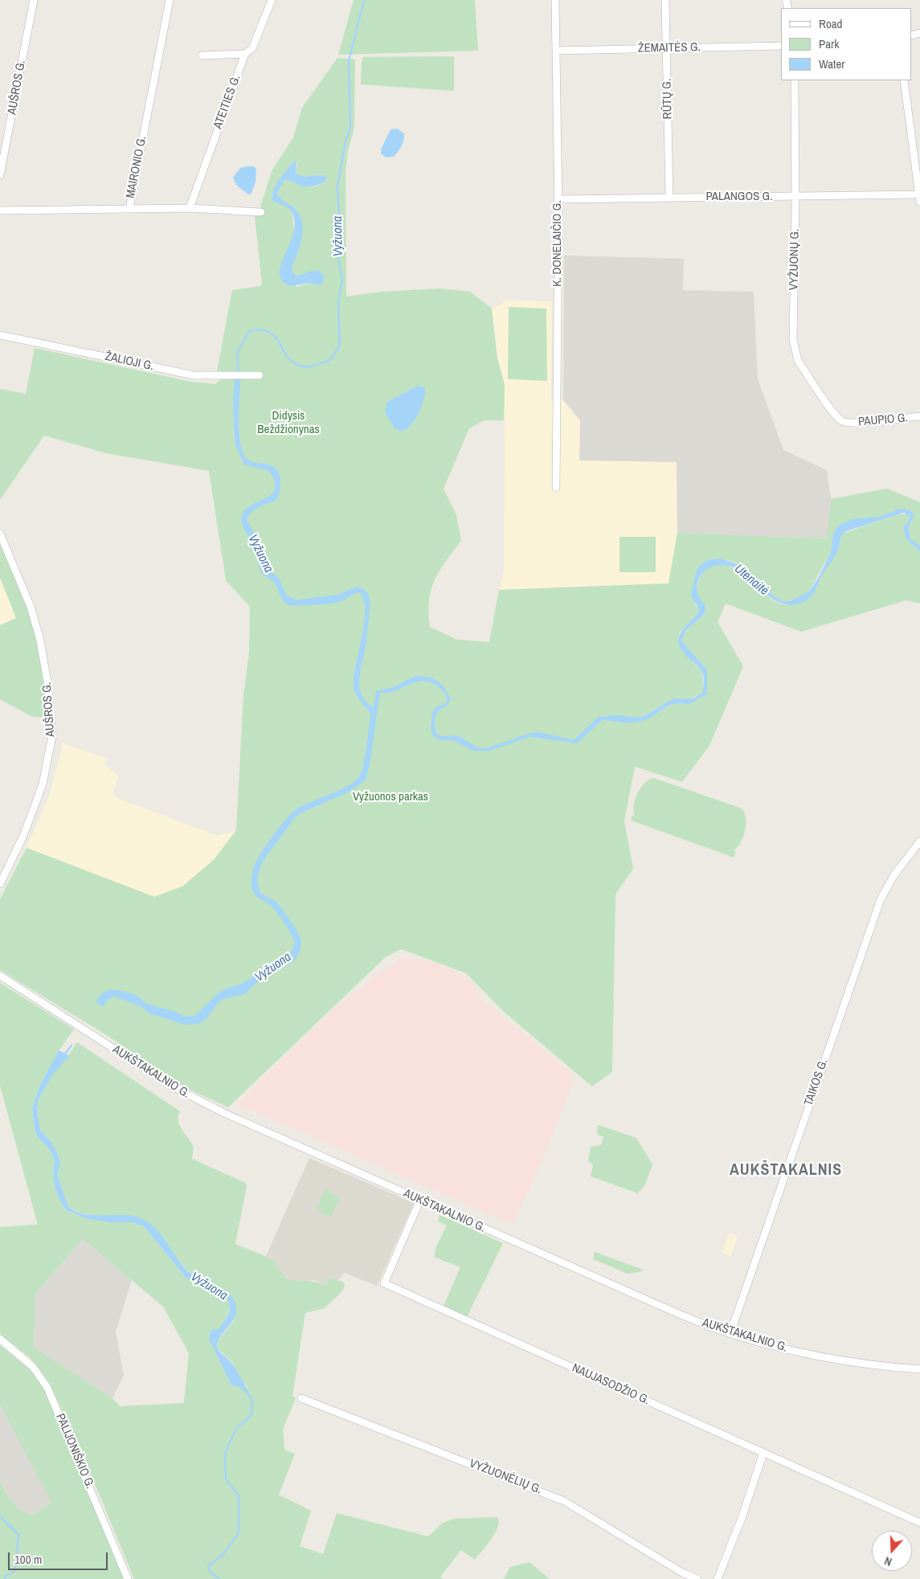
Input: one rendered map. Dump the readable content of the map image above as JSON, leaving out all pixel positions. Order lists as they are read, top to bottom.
{
  "streets": {
    "street": [
      "ŽEMAITĖS G.",
      "AUŠROS G.",
      "RŪTŲ G.",
      "ATEITIES G.",
      "MAIRONIO G.",
      "PALANGOS G.",
      "K. DONELAIČIO G.",
      "VYŽUONŲ G.",
      "ŽALIOJI G.",
      "PAUPIO G.",
      "AUKŠTAKALNIO G.",
      "TAIKOS G.",
      "NAUJASODŽIO G.",
      "PALIJONIŠKIO G.",
      "VYŽUONĖLIŲ G."
    ]
  },
  "crossings": [
    ["ŽEMAITĖS G.", "RŪTŲ G."],
    ["ŽEMAITĖS G.", "K. DONELAIČIO G."],
    ["RŪTŲ G.", "PALANGOS G."],
    ["PALANGOS G.", "K. DONELAIČIO G."],
    ["PALANGOS G.", "VYŽUONŲ G."],
    ["VYŽUONŲ G.", "PAUPIO G."],
    ["AUKŠTAKALNIO G.", "TAIKOS G."],
    ["AUKŠTAKALNIO G.", "NAUJASODŽIO G."]
  ],
  "districts": ["AUKŠTAKALNIS"],
  "water": ["Vyžuona", "Utenaitė"],
  "parks": ["Didysis Beždžionynas", "Vyžuonos parkas"],
  "legend": ["Road", "Park", "Water"],
  "scale_bar": "100 m",
  "north": "bottom"
}
